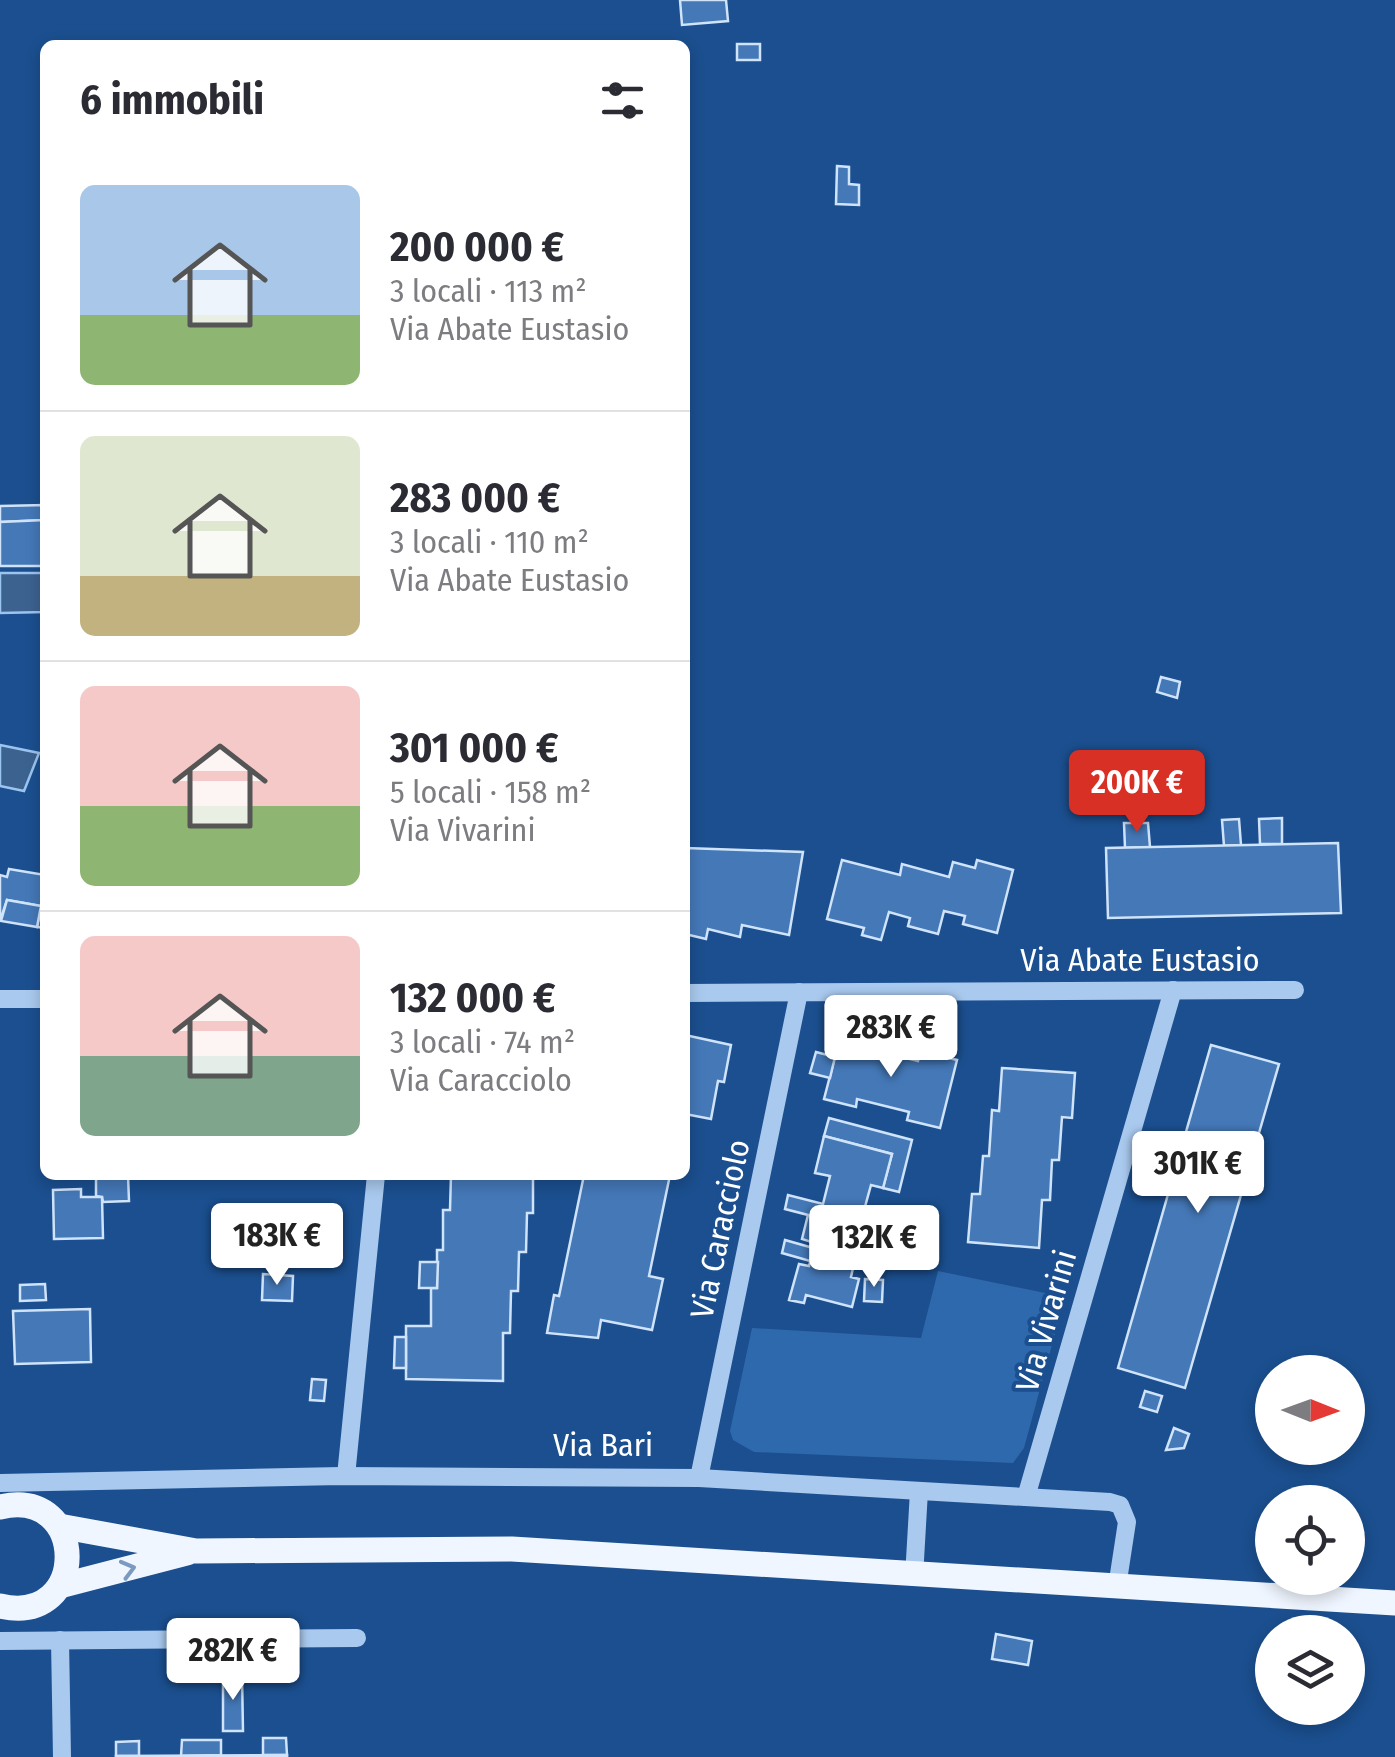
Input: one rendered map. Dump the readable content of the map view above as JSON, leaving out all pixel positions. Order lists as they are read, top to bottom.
{
  "streets": {
    "main road": ["Via Bari"],
    "street": ["Via Abate Eustasio", "Via Caracciolo", "Via Vivarini"]
  },
  "crossings": [
    ["Via Abate Eustasio", "Via Caracciolo"],
    ["Via Abate Eustasio", "Via Vivarini"],
    ["Via Caracciolo", "Via Bari"],
    ["Via Vivarini", "Via Bari"]
  ],
  "north": "right",
  "page": {
    "heading": "6 immobili",
    "list": [
      {
        "name": "200 000 €",
        "note": "3 locali · 113 m² · Via Abate Eustasio"
      },
      {
        "name": "283 000 €",
        "note": "3 locali · 110 m² · Via Abate Eustasio"
      },
      {
        "name": "301 000 €",
        "note": "5 locali · 158 m² · Via Vivarini"
      },
      {
        "name": "132 000 €",
        "note": "3 locali · 74 m² · Via Caracciolo"
      }
    ],
    "price": [
      "200K €",
      "283K €",
      "301K €",
      "183K €",
      "132K €",
      "282K €"
    ]
  }
}
